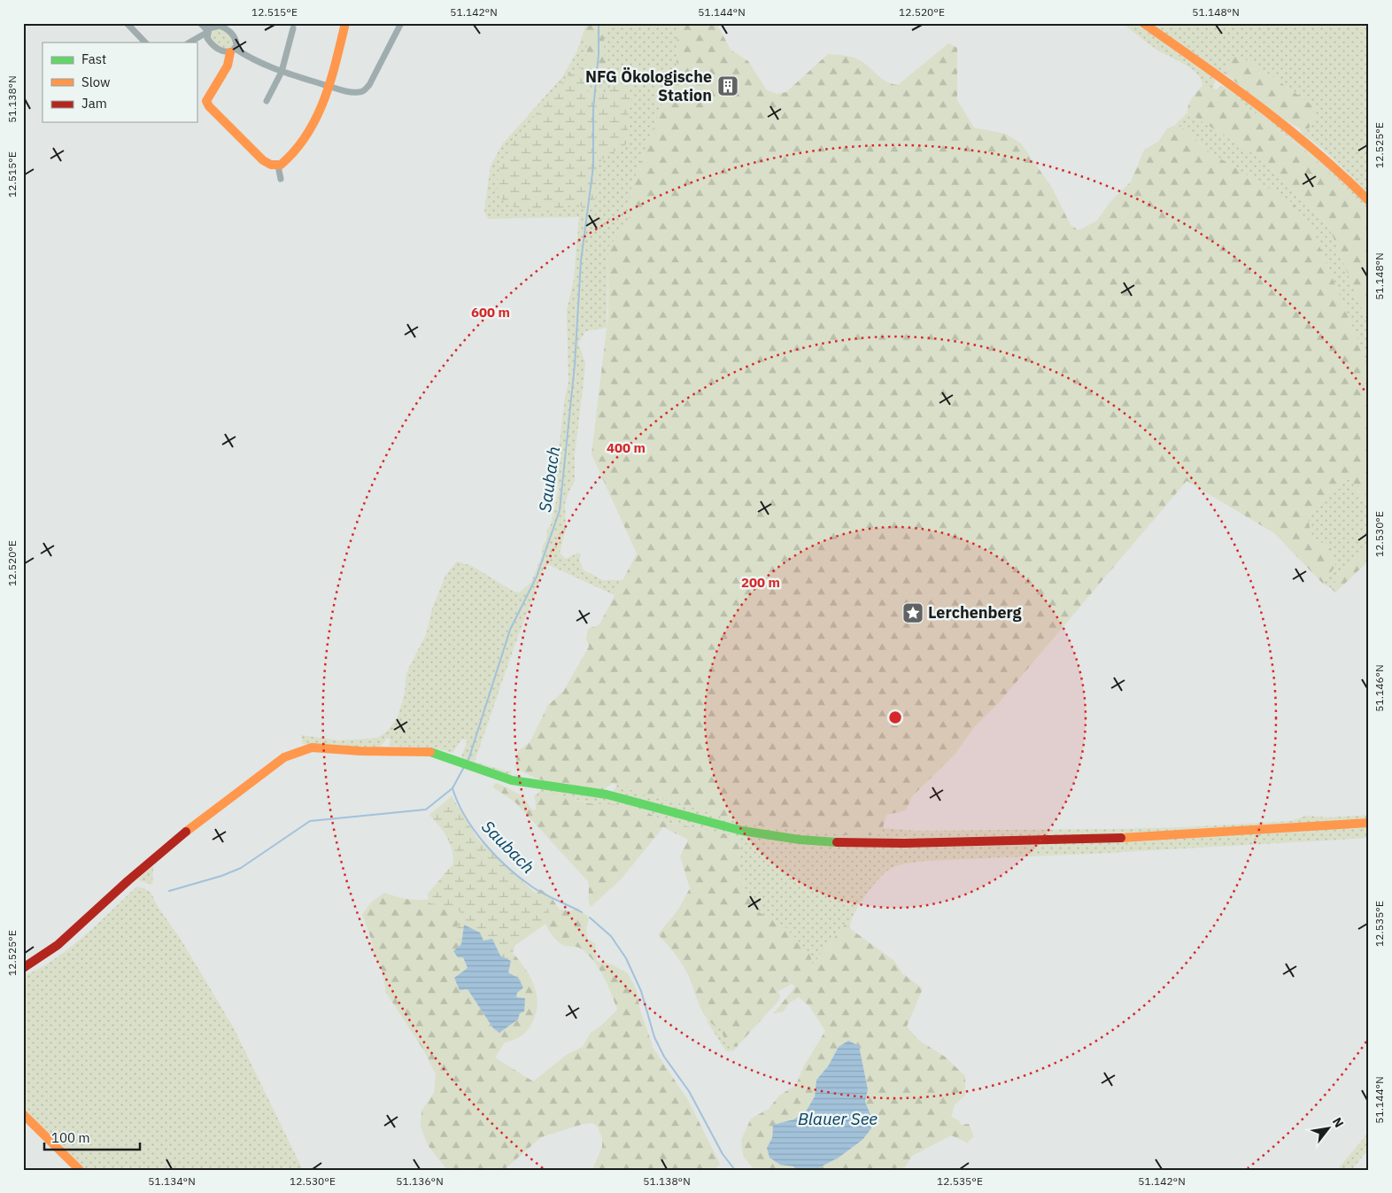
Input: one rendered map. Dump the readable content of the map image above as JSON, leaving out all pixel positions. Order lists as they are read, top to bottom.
{
  "water": ["Saubach", "Blauer See"],
  "places": {
    "building": ["NFG Ökologische Station"],
    "place": ["Lerchenberg"]
  },
  "legend": ["Fast", "Slow", "Jam"],
  "scale_bar": "100 m",
  "north": "top right",
  "coordinates": [
    "12.515°E",
    "51.142°N",
    "51.144°N",
    "12.520°E",
    "51.148°N",
    "51.138°N",
    "12.525°E",
    "12.530°E",
    "51.146°N",
    "12.535°E",
    "51.134°N",
    "51.136°N"
  ],
  "rings": ["600 m", "400 m", "200 m"]
}
